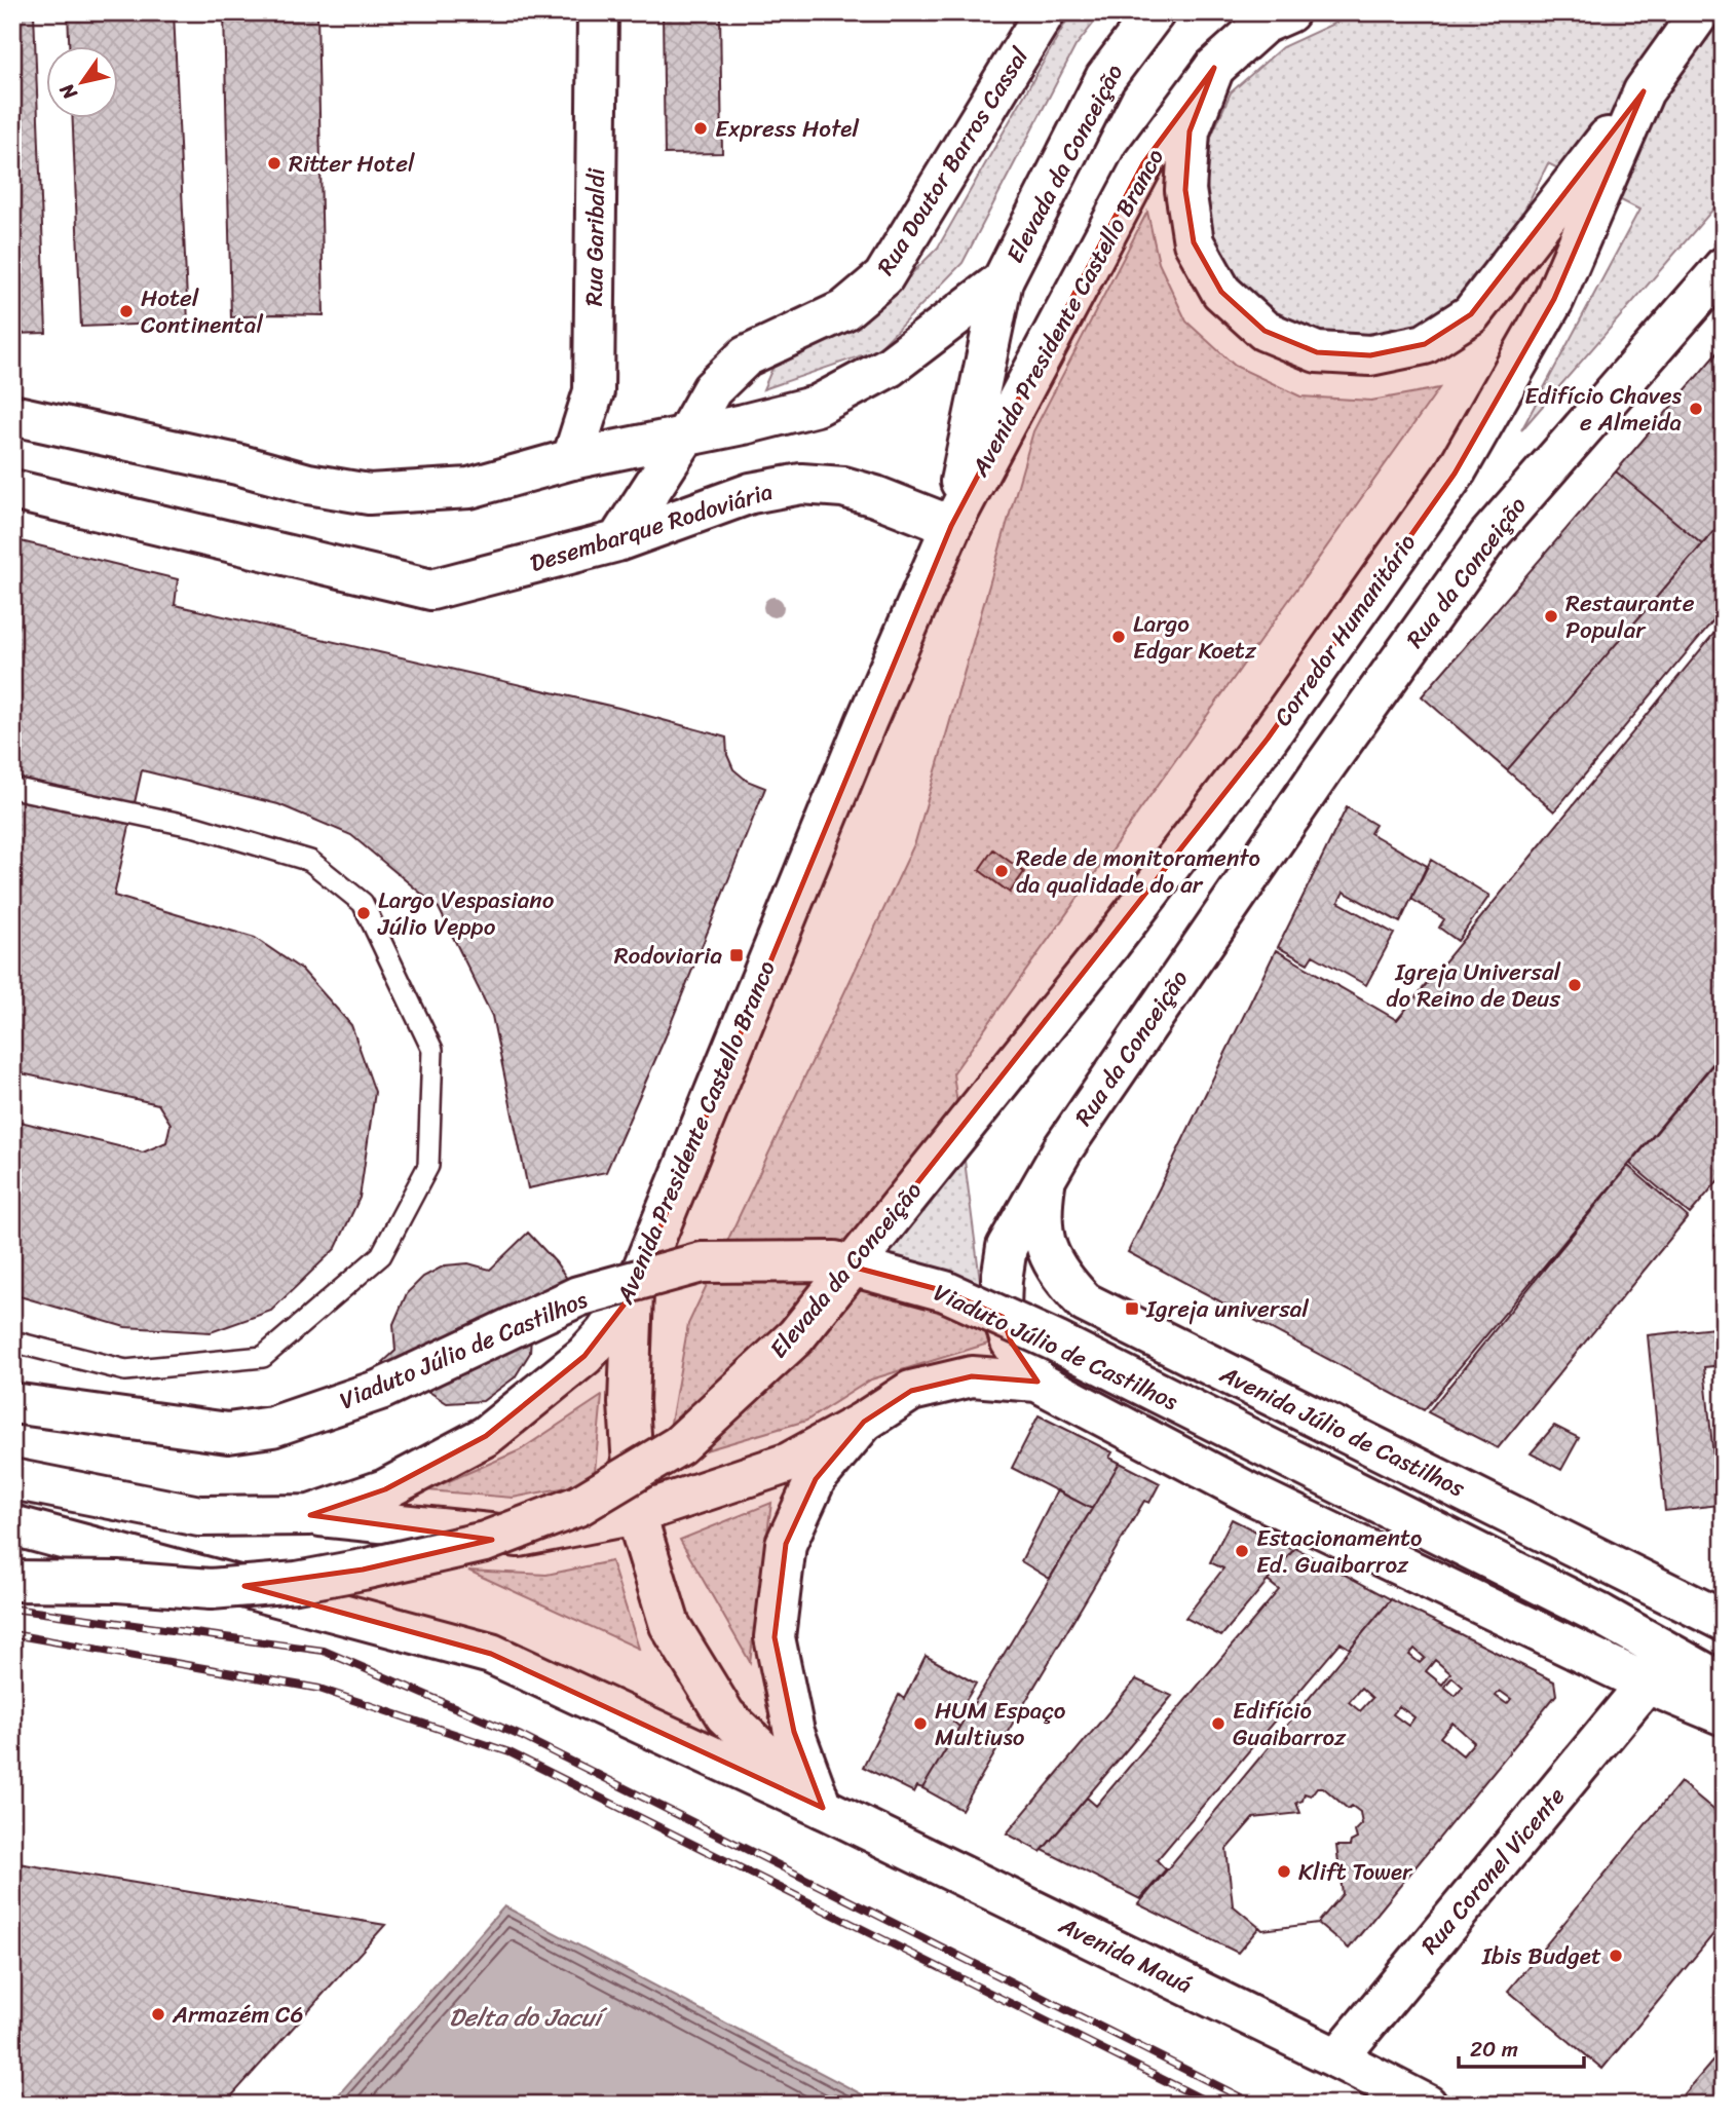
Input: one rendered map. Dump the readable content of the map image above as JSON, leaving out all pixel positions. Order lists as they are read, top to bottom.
{
  "streets": {
    "main road": [
      "Rua Doutor Barros Cassal",
      "Elevada da Conceição",
      "Rua Garibaldi",
      "Avenida Presidente Castello Branco",
      "Desembarque Rodoviária",
      "Rua da Conceição",
      "Corredor Humanitário",
      "Viaduto Júlio de Castilhos",
      "Avenida Júlio de Castilhos",
      "Rua Coronel Vicente",
      "Avenida Mauá"
    ]
  },
  "crossings": [
    ["Rua Doutor Barros Cassal", "Desembarque Rodoviária"],
    ["Elevada da Conceição", "Avenida Presidente Castello Branco"],
    ["Elevada da Conceição", "Corredor Humanitário"],
    ["Avenida Presidente Castello Branco", "Desembarque Rodoviária"],
    ["Rua da Conceição", "Avenida Júlio de Castilhos"],
    ["Rua Coronel Vicente", "Avenida Mauá"]
  ],
  "water": ["Delta do Jacuí"],
  "places": {
    "other": [
      "Express Hotel",
      "Ritter Hotel",
      "Hotel Continental",
      "Edifício Chaves e Almeida",
      "Restaurante Popular",
      "Largo Edgar Koetz",
      "Rede de monitoramento da qualidade do ar",
      "Largo Vespasiano Júlio Veppo",
      "Igreja Universal do Reino de Deus",
      "Estacionamento Ed. Guaibarroz",
      "HUM Espaço Multiuso",
      "Edifício Guaibarroz",
      "Klift Tower",
      "Ibis Budget",
      "Armazém C6"
    ],
    "transit": ["Rodoviaria", "Igreja universal"]
  },
  "scale_bar": "20 m",
  "north": "bottom left"
}
